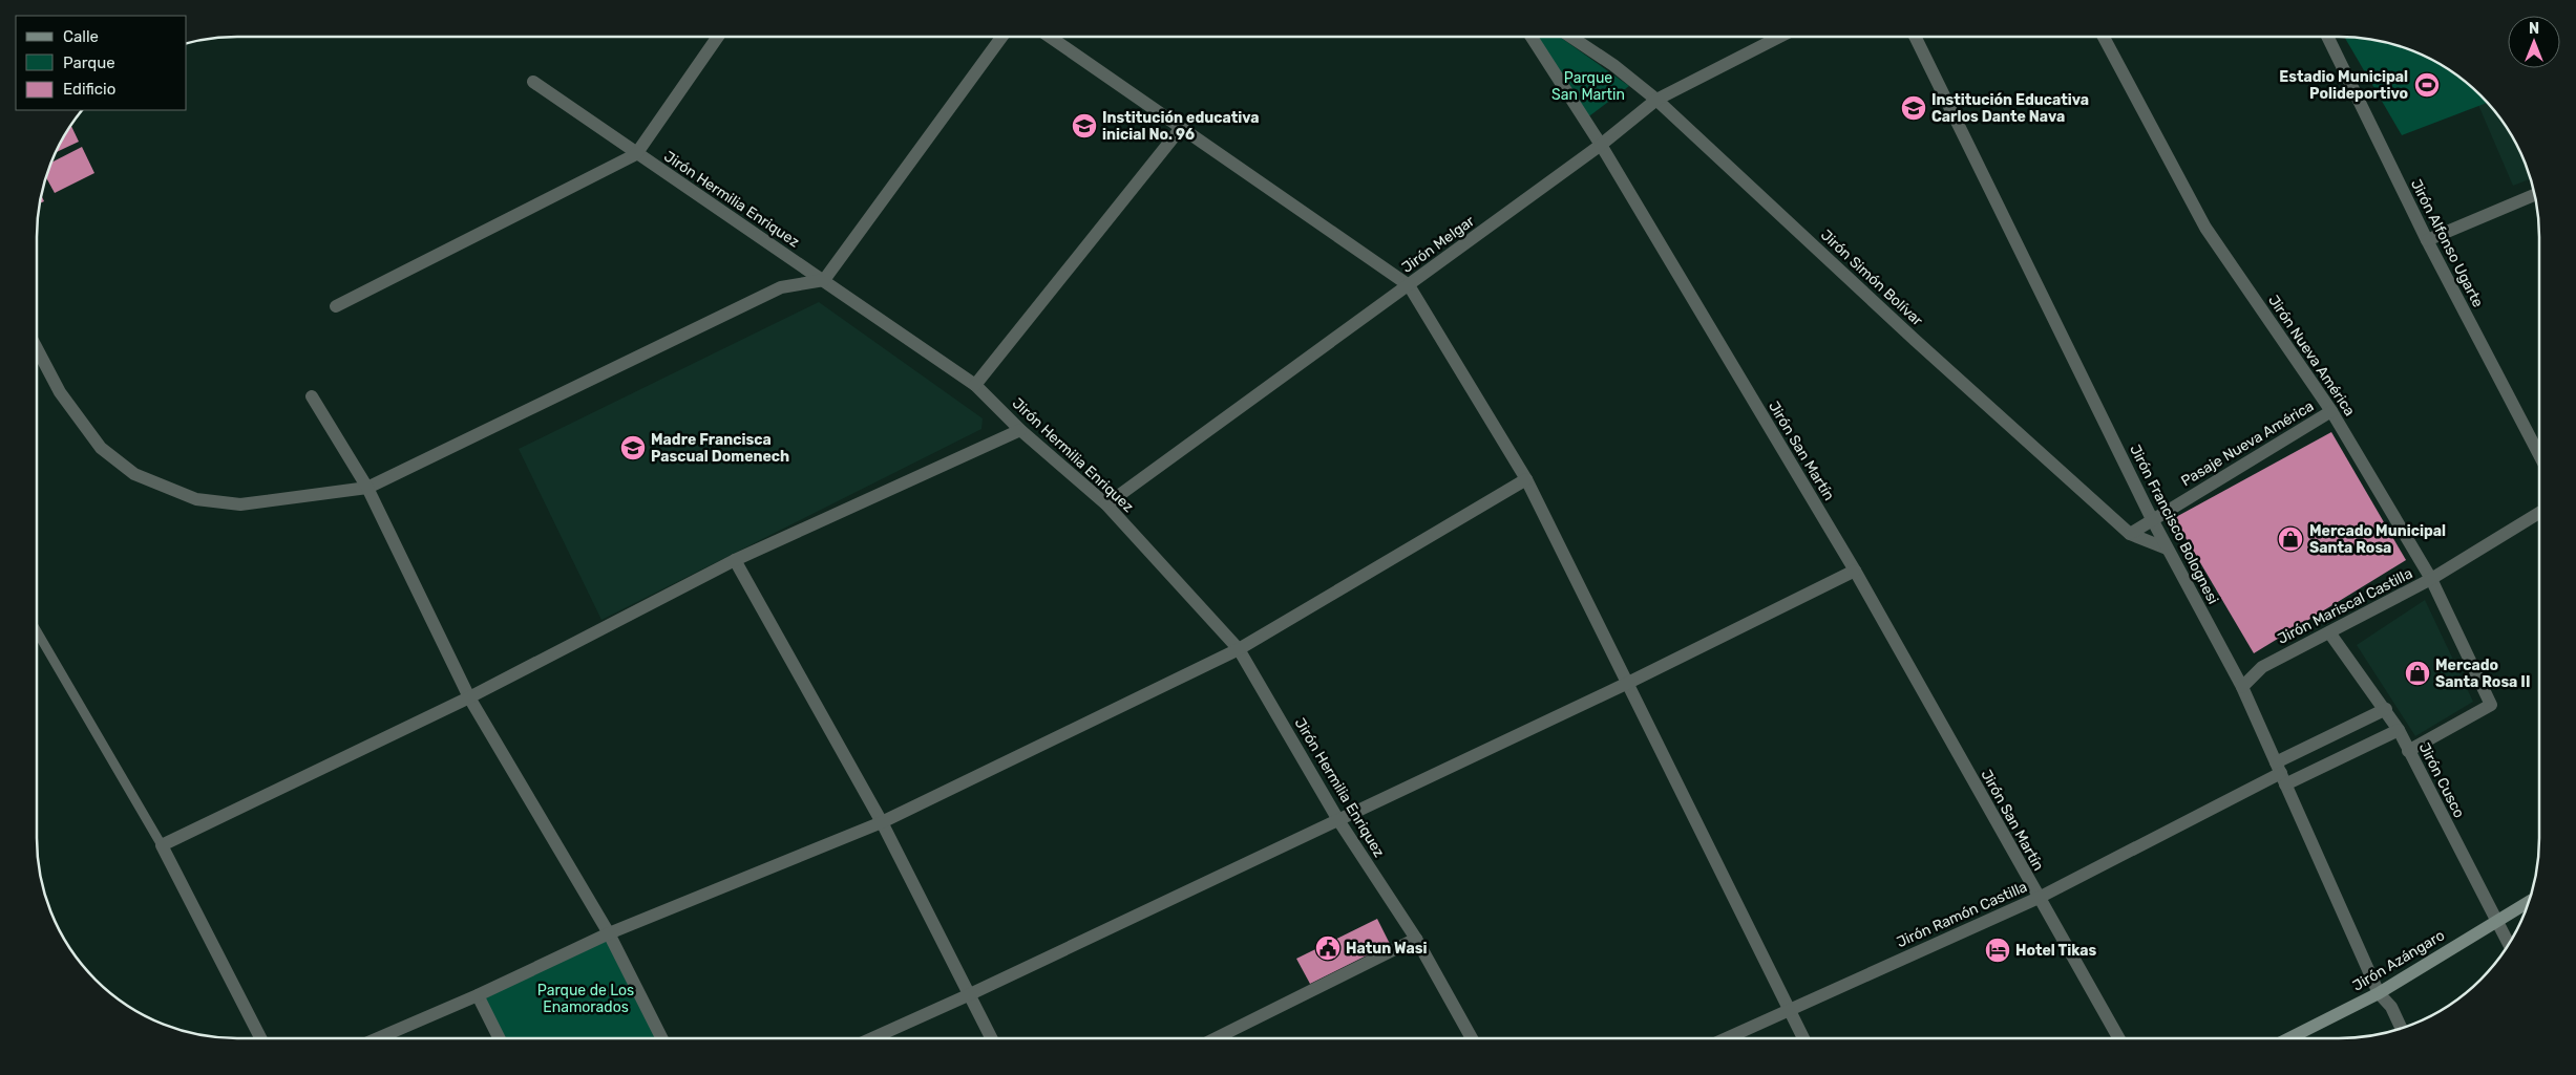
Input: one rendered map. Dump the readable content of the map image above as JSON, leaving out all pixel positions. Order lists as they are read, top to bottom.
{
  "streets": {
    "street": [
      "Jirón Hermilia Enriquez",
      "Jirón Alfonso Ugarte",
      "Jirón Melgar",
      "Jirón Simón Bolívar",
      "Jirón Nueva América",
      "Pasaje Nueva América",
      "Jirón San Martín",
      "Jirón Francisco Bolognesi",
      "Jirón Mariscal Castilla",
      "Jirón Cusco",
      "Jirón Ramón Castilla",
      "Jirón Azángaro"
    ]
  },
  "crossings": [
    ["Jirón Hermilia Enriquez", "Jirón Melgar"],
    ["Jirón Melgar", "Jirón Simón Bolívar"],
    ["Jirón Melgar", "Jirón San Martín"],
    ["Jirón Simón Bolívar", "Pasaje Nueva América"],
    ["Jirón Simón Bolívar", "Jirón Francisco Bolognesi"],
    ["Jirón Nueva América", "Pasaje Nueva América"],
    ["Jirón Nueva América", "Jirón Mariscal Castilla"],
    ["Jirón Nueva América", "Jirón Cusco"],
    ["Pasaje Nueva América", "Jirón Francisco Bolognesi"],
    ["Jirón San Martín", "Jirón Ramón Castilla"],
    ["Jirón Francisco Bolognesi", "Jirón Mariscal Castilla"],
    ["Jirón Francisco Bolognesi", "Jirón Ramón Castilla"],
    ["Jirón Francisco Bolognesi", "Jirón Azángaro"],
    ["Jirón Mariscal Castilla", "Jirón Cusco"],
    ["Jirón Cusco", "Jirón Azángaro"]
  ],
  "parks": ["Parque San Martin", "Parque de Los Enamorados"],
  "places": {
    "sports": ["Estadio Municipal Polideportivo"],
    "school or university": ["Institución Educativa Carlos Dante Nava", "Institución educativa inicial No. 96", "Madre Francisca Pascual Domenech"],
    "shop": ["Mercado Municipal Santa Rosa", "Mercado Santa Rosa II"],
    "public building": ["Hatun Wasi"],
    "hotel": ["Hotel Tikas"]
  },
  "legend": ["Calle", "Parque", "Edificio"],
  "north": "top"
}
